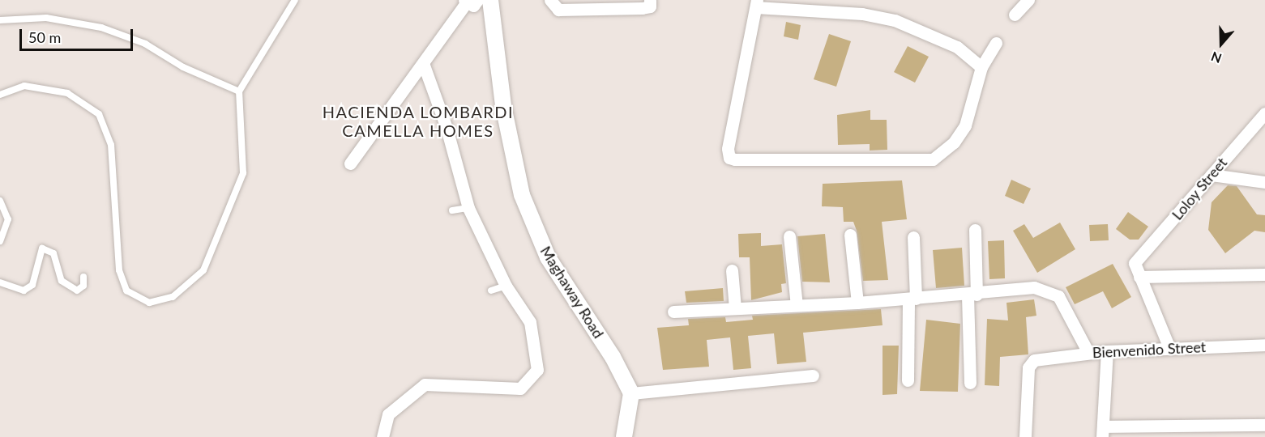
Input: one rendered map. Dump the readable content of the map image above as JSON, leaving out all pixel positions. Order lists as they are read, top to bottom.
{
  "streets": {
    "street": ["Loloy Street", "Maghaway Road", "Bienvenido Street"]
  },
  "districts": ["HACIENDA LOMBARDI CAMELLA HOMES"],
  "scale_bar": "50 m",
  "north": "bottom"
}
